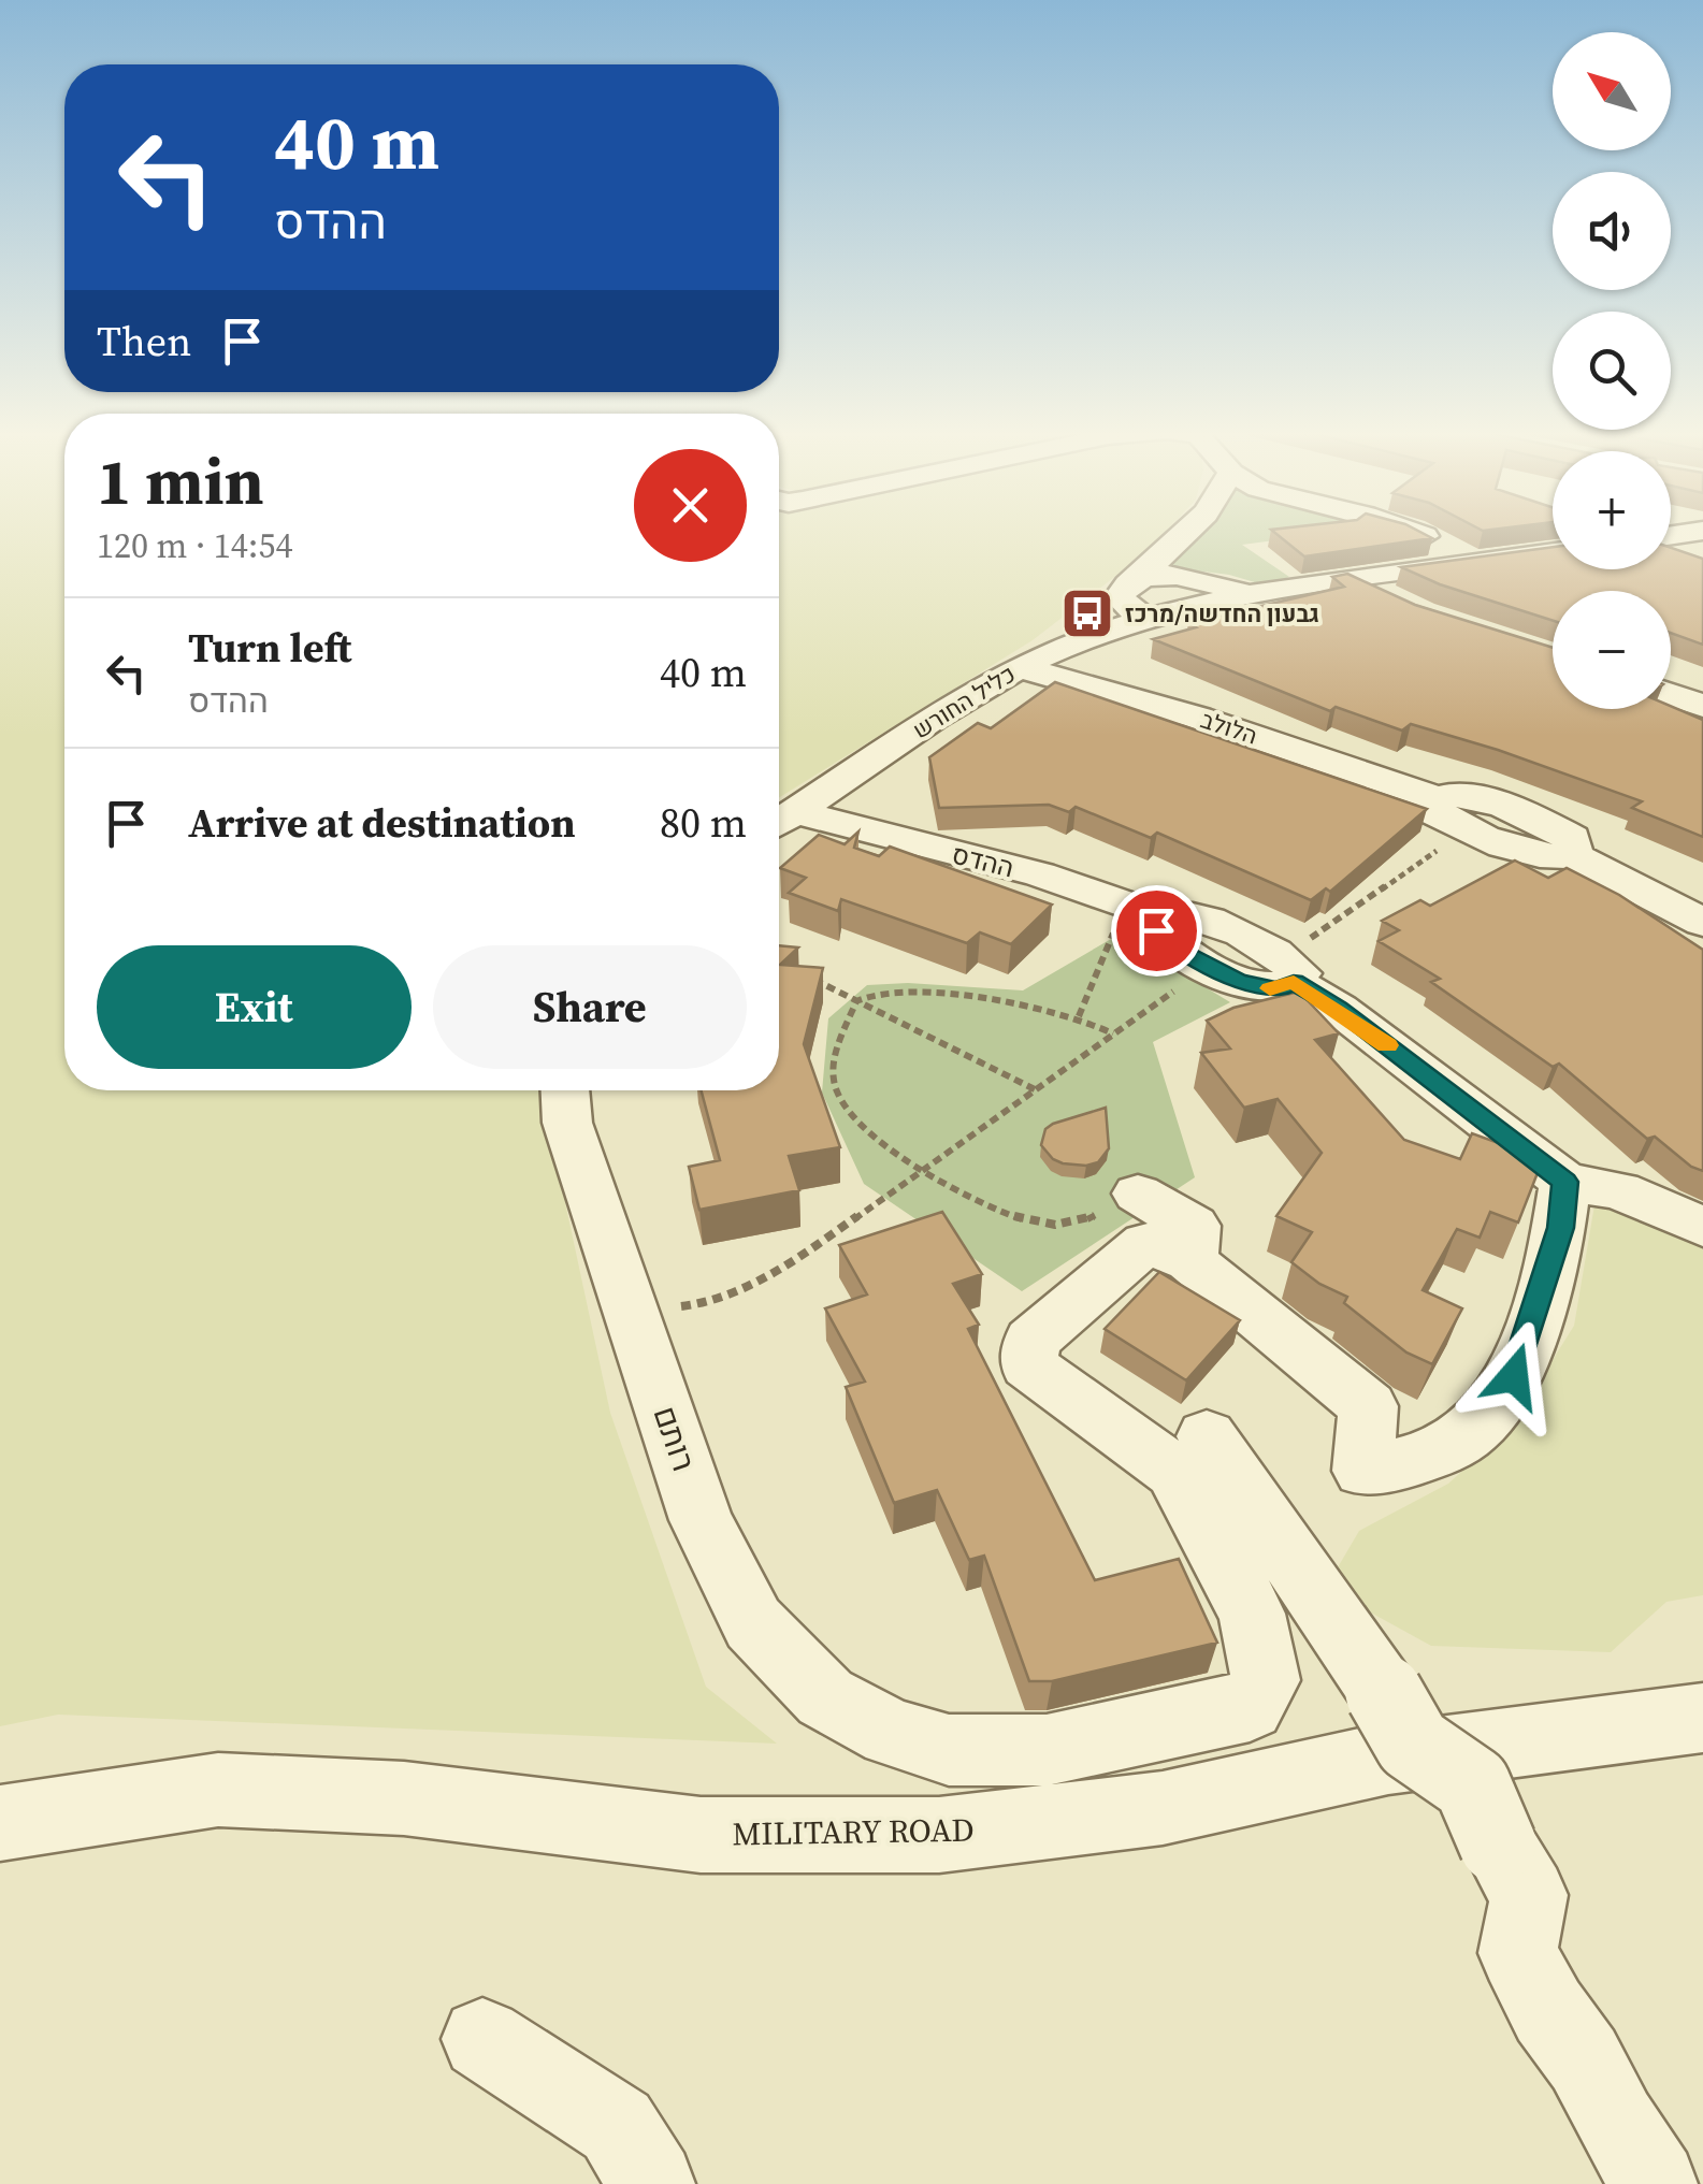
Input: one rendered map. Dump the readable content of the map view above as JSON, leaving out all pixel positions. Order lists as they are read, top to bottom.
{
  "streets": {
    "street": [
      "כליל החורש",
      "הלולב",
      "ההדס",
      "רותם",
      "MILITARY ROAD"
    ]
  },
  "crossings": [
    ["כליל החורש", "הלולב"],
    ["כליל החורש", "ההדס"]
  ],
  "places": {
    "bus stop": ["גבעון החדשה/מרכז"]
  },
  "north": "top left",
  "page": {
    "map_buttons": ["+", "−"],
    "turn": ["40 m", "ההדס"],
    "then": "Then",
    "heading": ["1 min", "120 m · 14:54"],
    "list": [
      {
        "name": "Turn left",
        "note": "ההדס",
        "value": "40 m"
      },
      {
        "name": "Arrive at destination",
        "value": "80 m"
      }
    ],
    "buttons": ["Exit", "Share"]
  }
}
